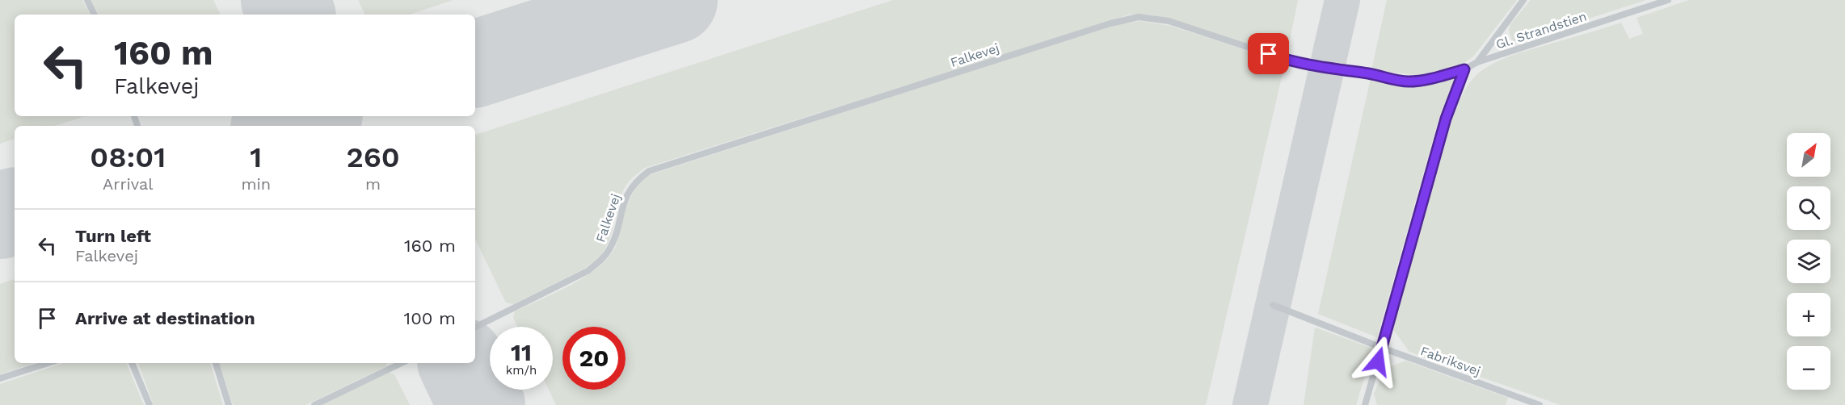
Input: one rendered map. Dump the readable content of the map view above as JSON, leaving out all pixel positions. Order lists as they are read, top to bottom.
{
  "streets": {
    "lane": ["Gl. Strandstien", "Falkevej", "Fabriksvej"]
  },
  "crossings": [
    ["Gl. Strandstien", "Falkevej"]
  ],
  "north": "top right",
  "page": {
    "turn": ["160 m", "Falkevej"],
    "eta": [
      "08:01",
      "Arrival",
      "1",
      "min",
      "260",
      "m"
    ],
    "map_buttons": ["+", "−"],
    "list": [
      {
        "name": "Turn left",
        "note": "Falkevej",
        "value": "160 m"
      },
      {
        "name": "Arrive at destination",
        "value": "100 m"
      }
    ],
    "speed": "11 km/h",
    "limit": "20"
  }
}
